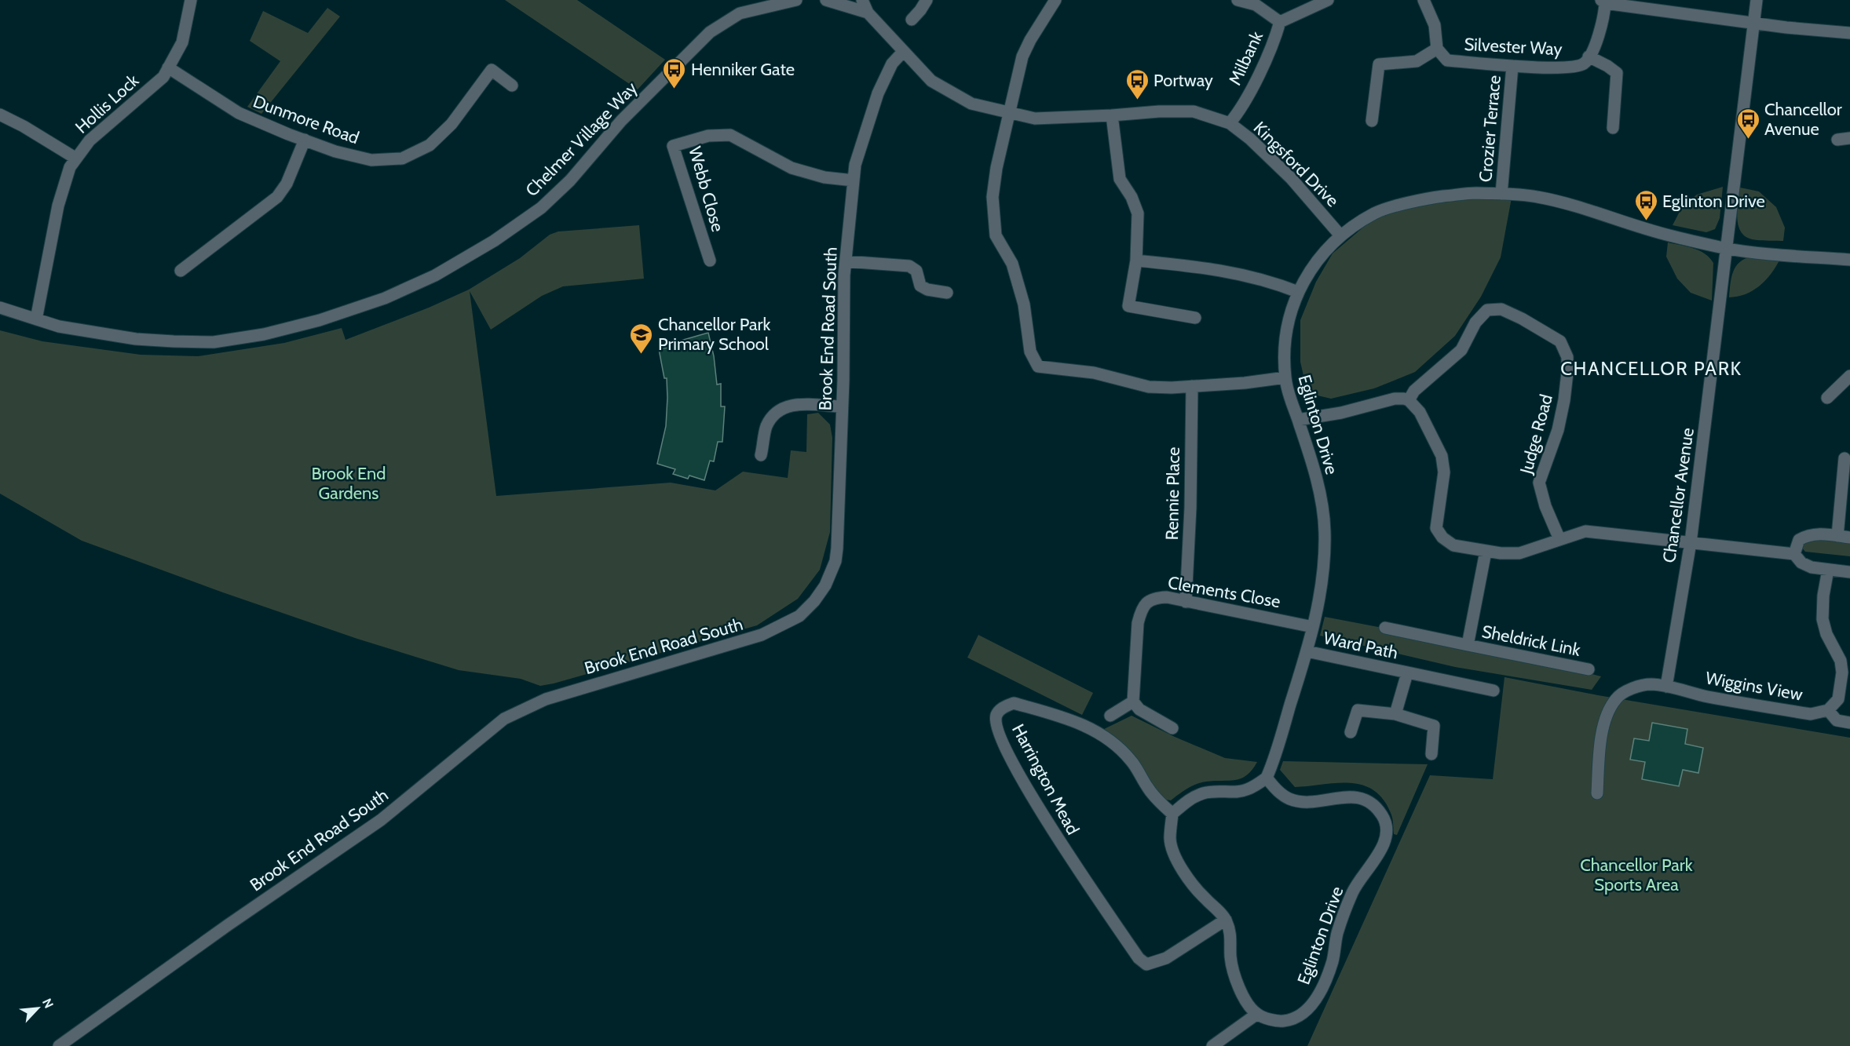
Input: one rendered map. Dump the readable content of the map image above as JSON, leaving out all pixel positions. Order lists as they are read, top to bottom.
{
  "streets": {
    "street": [
      "Silvester Way",
      "Milbank",
      "Hollis Lock",
      "Dunmore Road",
      "Crozier Terrace",
      "Chelmer Village Way",
      "Kingsford Drive",
      "Webb Close",
      "Brook End Road South",
      "Eglinton Drive",
      "Judge Road",
      "Rennie Place",
      "Chancellor Avenue",
      "Clements Close",
      "Sheldrick Link",
      "Ward Path",
      "Wiggins View",
      "Harrington Mead"
    ]
  },
  "crossings": [
    ["Silvester Way", "Crozier Terrace"],
    ["Milbank", "Kingsford Drive"],
    ["Hollis Lock", "Dunmore Road"],
    ["Hollis Lock", "Chelmer Village Way"],
    ["Crozier Terrace", "Eglinton Drive"],
    ["Kingsford Drive", "Brook End Road South"],
    ["Kingsford Drive", "Eglinton Drive"],
    ["Webb Close", "Brook End Road South"],
    ["Eglinton Drive", "Chancellor Avenue"],
    ["Eglinton Drive", "Clements Close"],
    ["Eglinton Drive", "Ward Path"],
    ["Rennie Place", "Clements Close"],
    ["Chancellor Avenue", "Wiggins View"]
  ],
  "districts": ["CHANCELLOR PARK"],
  "parks": ["Brook End Gardens", "Chancellor Park Sports Area"],
  "places": {
    "bus stop": [
      "Henniker Gate",
      "Portway",
      "Chancellor Avenue",
      "Eglinton Drive"
    ],
    "school or university": ["Chancellor Park Primary School"]
  },
  "north": "top right"
}
